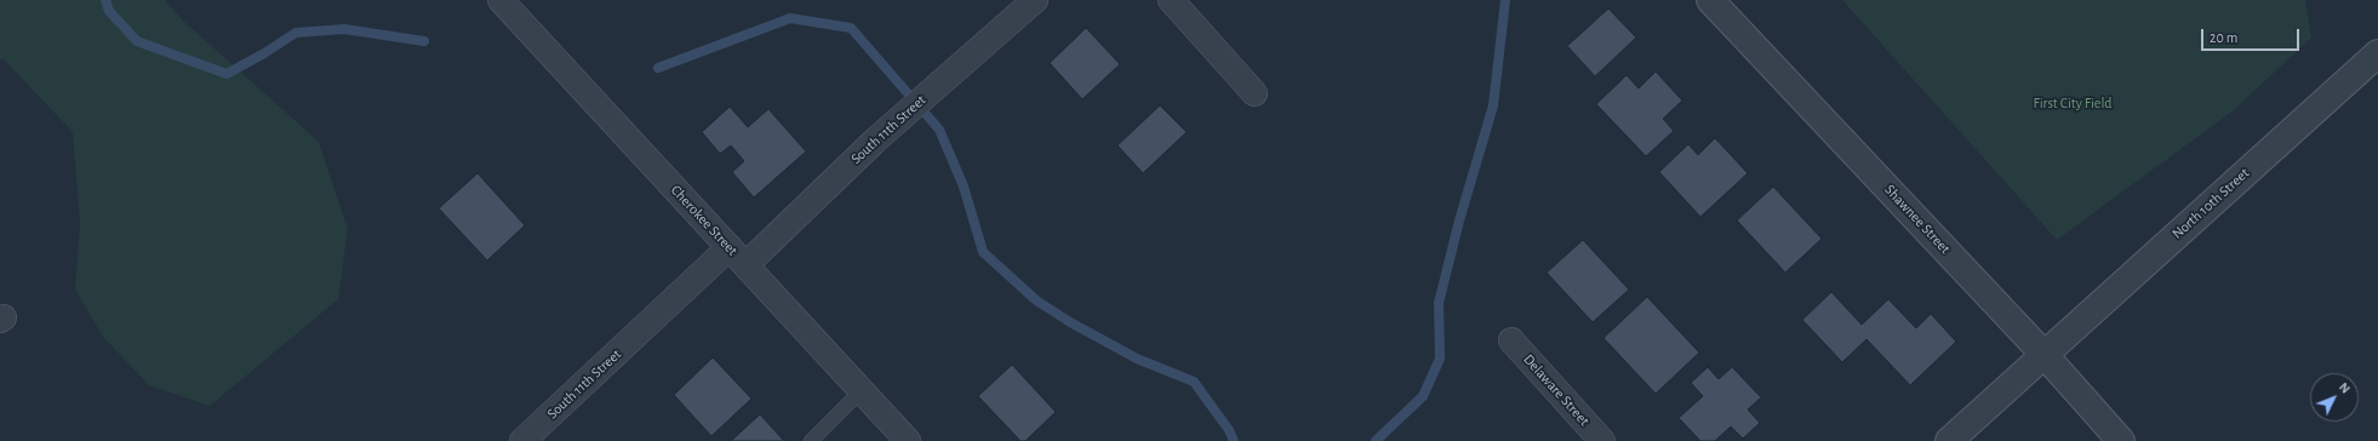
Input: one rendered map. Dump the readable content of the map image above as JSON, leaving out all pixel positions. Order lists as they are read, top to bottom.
{
  "streets": {
    "street": [
      "South 11th Street",
      "North 10th Street",
      "Shawnee Street",
      "Cherokee Street",
      "Delaware Street"
    ]
  },
  "crossings": [
    ["South 11th Street", "Cherokee Street"],
    ["North 10th Street", "Shawnee Street"]
  ],
  "parks": ["First City Field"],
  "scale_bar": "20 m",
  "north": "top right"
}
